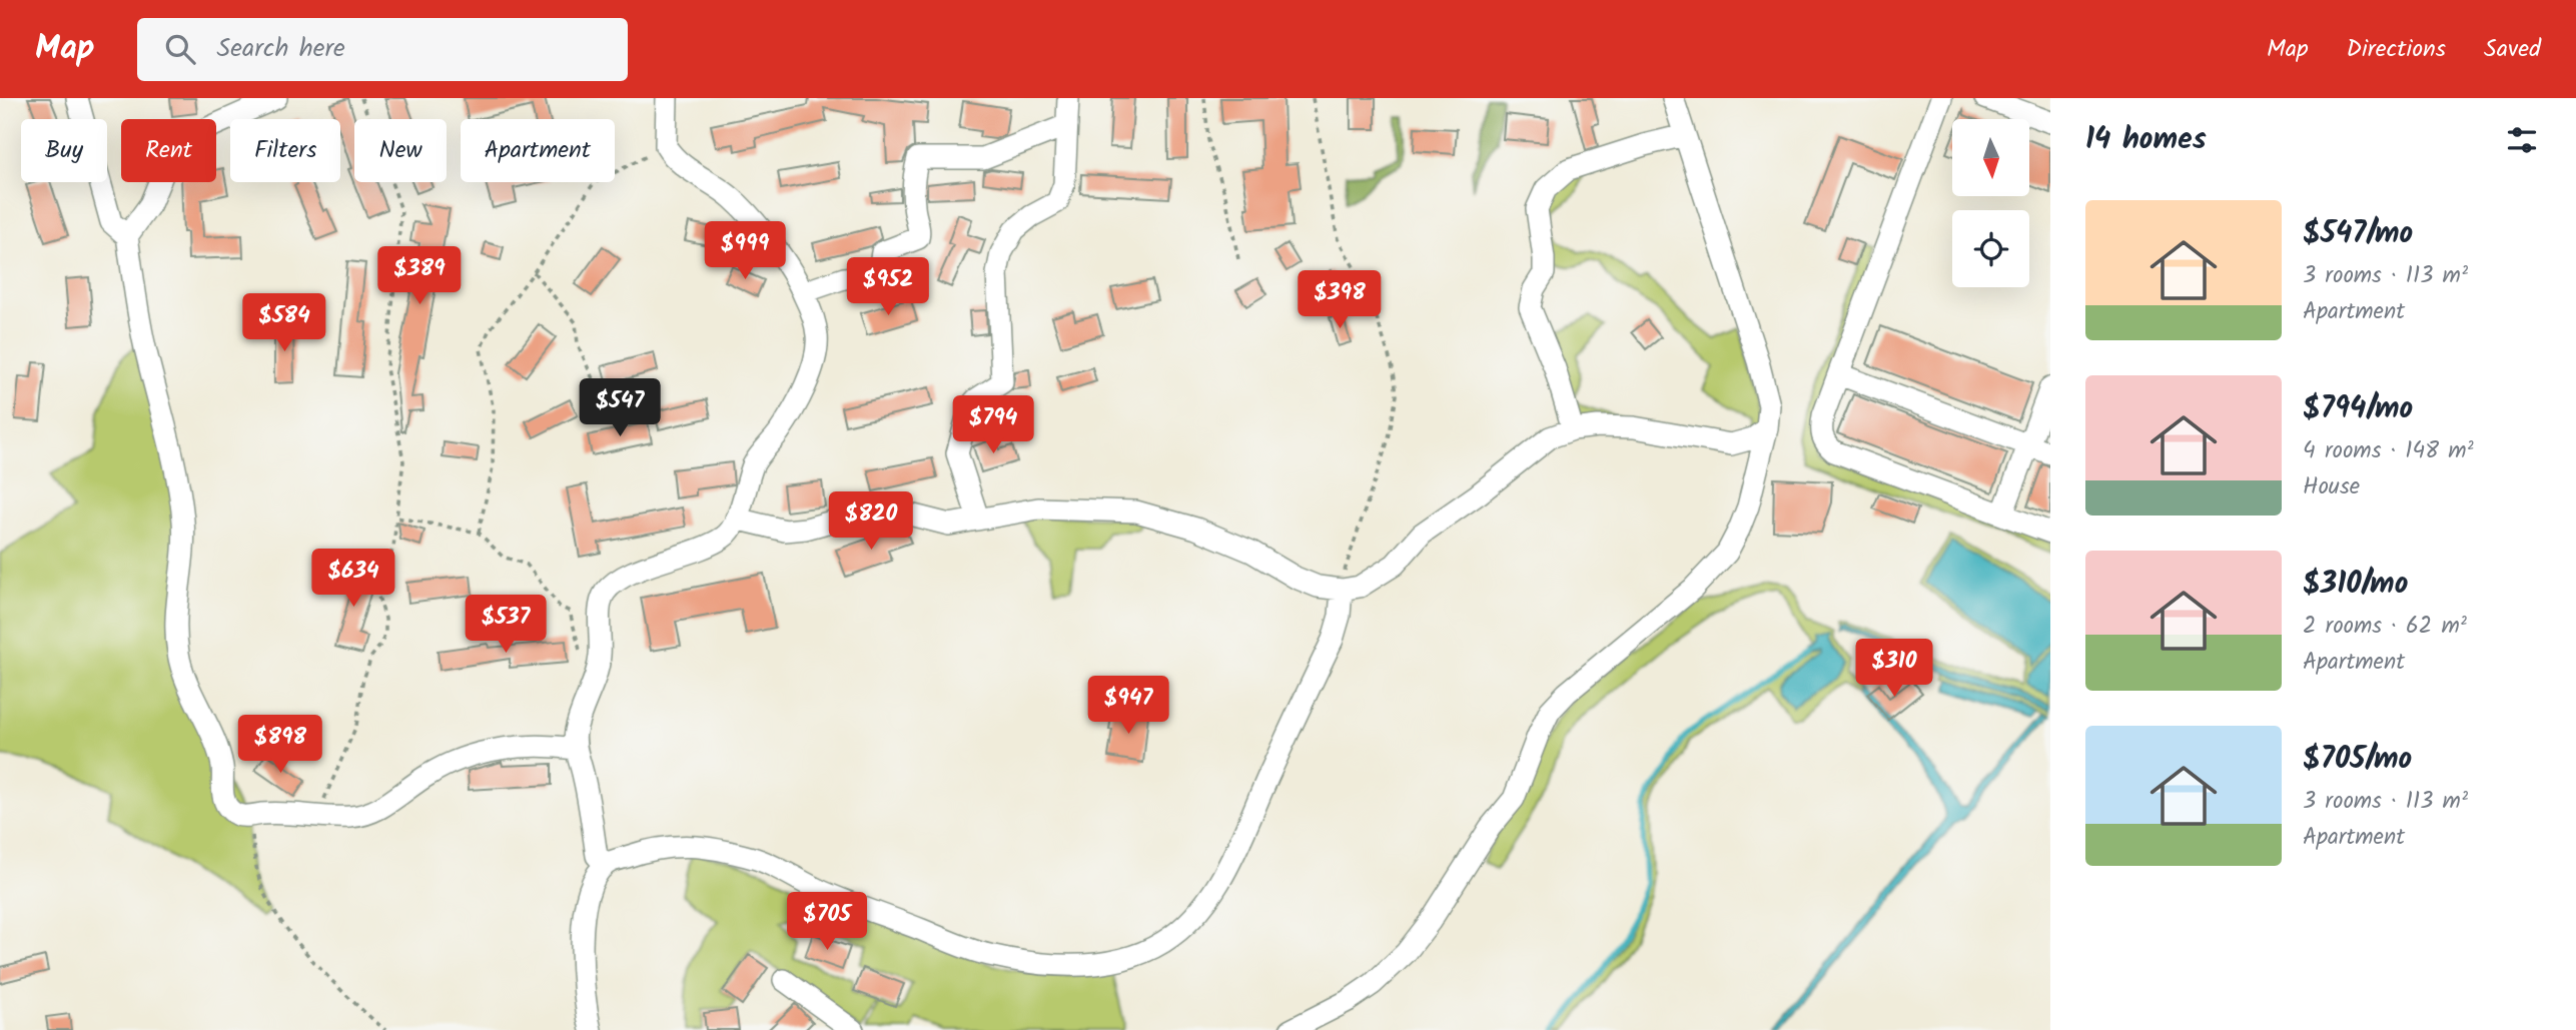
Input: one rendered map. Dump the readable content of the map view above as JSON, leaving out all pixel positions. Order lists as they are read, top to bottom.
{
  "north": "bottom",
  "page": {
    "header": "Map",
    "search": "Search here",
    "nav": ["Map", "Directions", "Saved"],
    "heading": "14 homes",
    "chip": [
      "Buy",
      "Rent",
      "Filters",
      "New",
      "Apartment"
    ],
    "list": [
      {
        "name": "$547/mo",
        "note": "3 rooms · 113 m² · Apartment"
      },
      {
        "name": "$794/mo",
        "note": "4 rooms · 148 m² · House"
      },
      {
        "name": "$310/mo",
        "note": "2 rooms · 62 m² · Apartment"
      },
      {
        "name": "$705/mo",
        "note": "3 rooms · 113 m² · Apartment"
      }
    ],
    "price": [
      "$999",
      "$389",
      "$952",
      "$398",
      "$584",
      "$547",
      "$794",
      "$820",
      "$634",
      "$537",
      "$310",
      "$947",
      "$898",
      "$705"
    ]
  }
}
